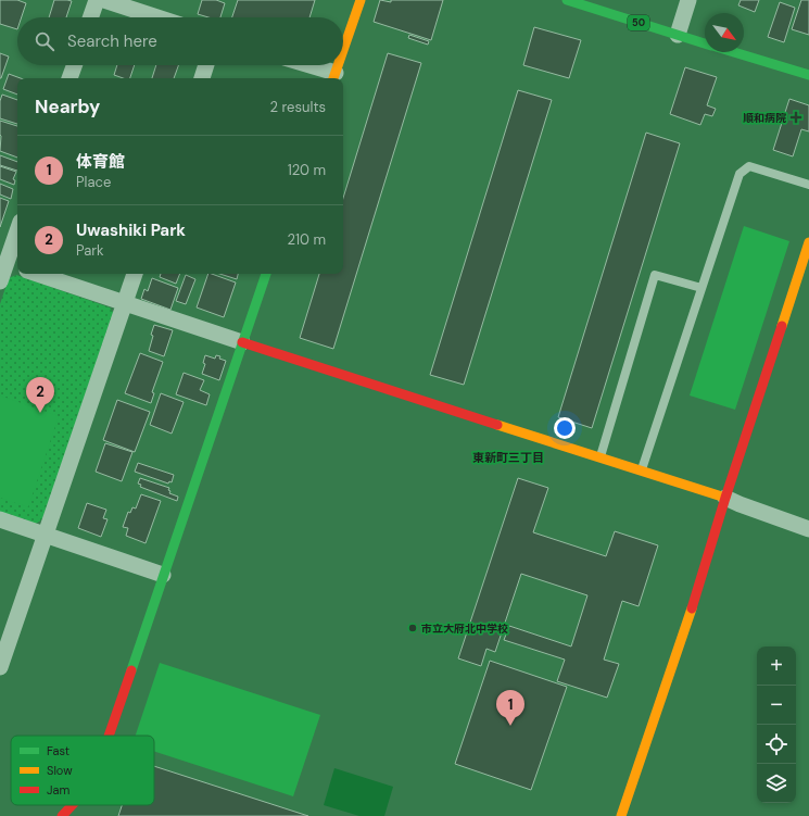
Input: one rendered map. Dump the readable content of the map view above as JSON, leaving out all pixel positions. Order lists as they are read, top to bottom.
{
  "streets": {
    "street": ["50"]
  },
  "districts": ["東新町三丁目"],
  "places": {
    "health": ["順和病院"],
    "other": ["市立大府北中学校"]
  },
  "legend": ["Fast", "Slow", "Jam"],
  "north": "bottom right",
  "page": {
    "search": "Search here",
    "heading": ["Nearby", "2 results"],
    "list": [
      {
        "mark": "1",
        "name": "体育館",
        "note": "Place",
        "value": "120 m"
      },
      {
        "mark": "2",
        "name": "Uwashiki Park",
        "note": "Park",
        "value": "210 m"
      }
    ],
    "pins": ["2", "1"],
    "map_buttons": ["+", "−"]
  }
}
